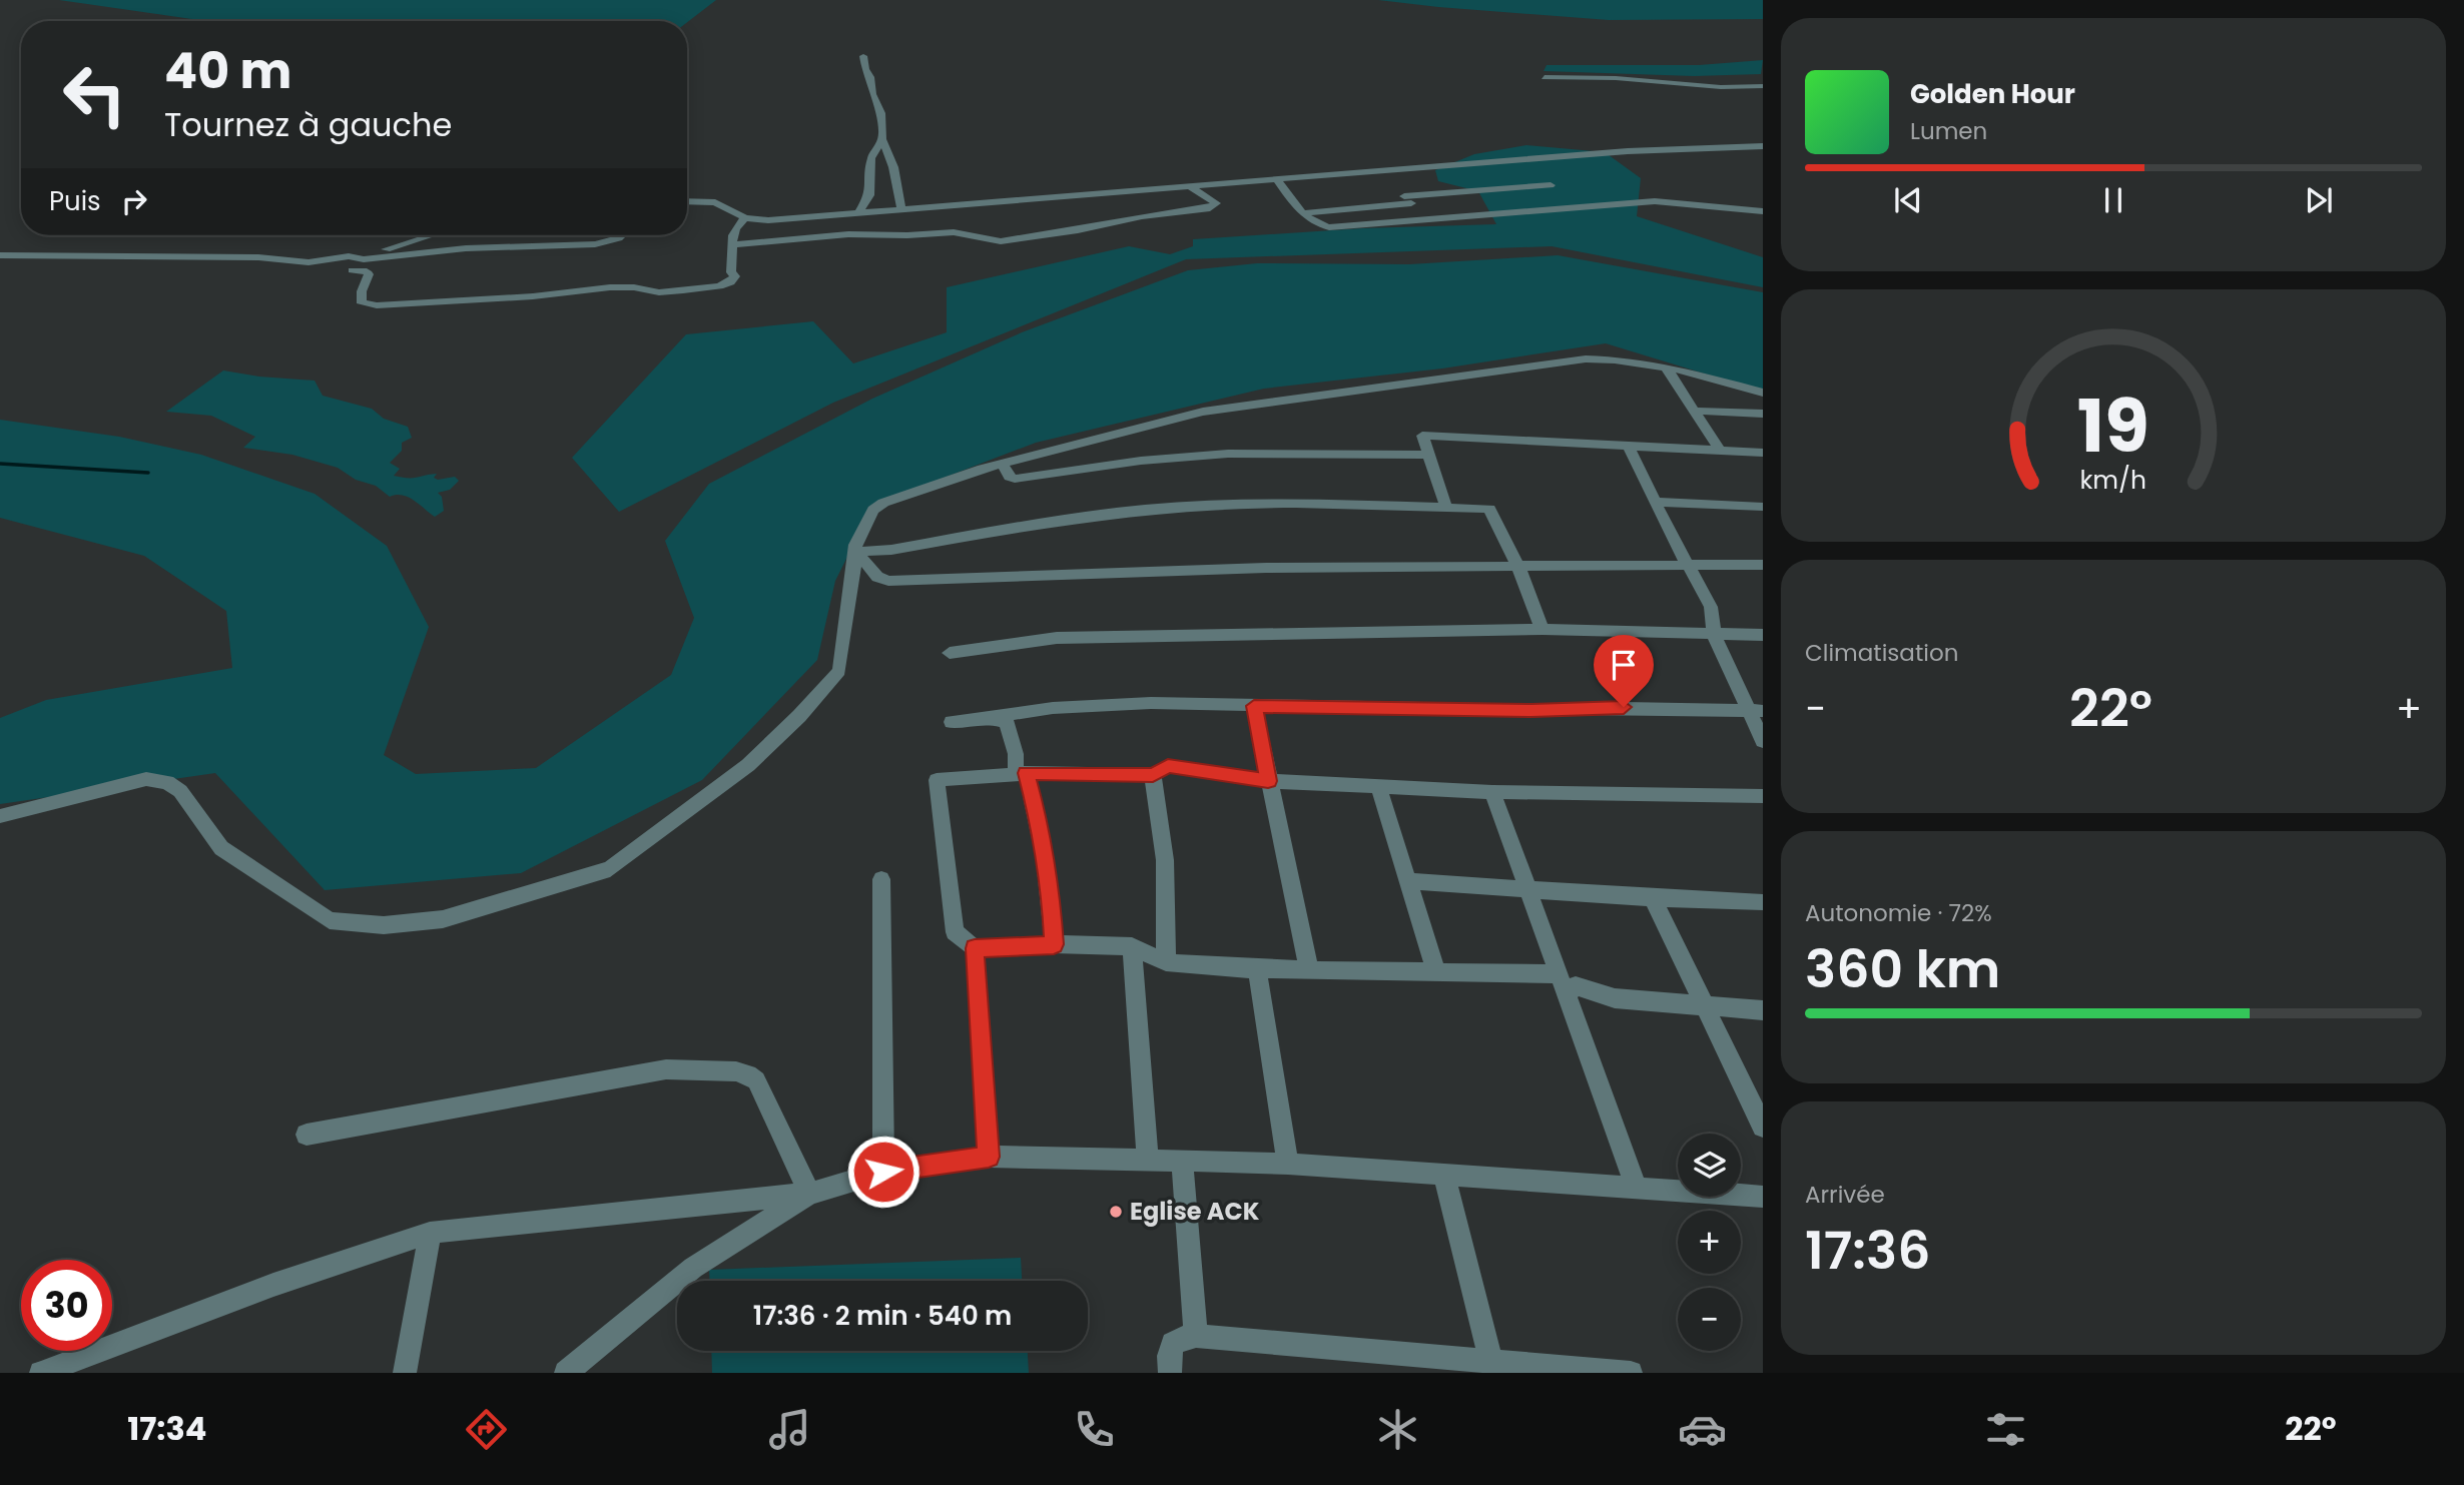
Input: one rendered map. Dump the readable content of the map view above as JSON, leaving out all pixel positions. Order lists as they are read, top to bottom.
{
  "places": ["Eglise ACK"],
  "page": {
    "turn": ["40 m", "Tournez à gauche"],
    "song": ["Golden Hour", "Lumen"],
    "then": "Puis",
    "tile": [
      "Climatisation",
      ["Autonomie · 72%", "360 km"],
      ["Arrivée", "17:36"]
    ],
    "heat": ["−", "22°", "+"],
    "map_buttons": ["+", "−"],
    "limit": "30",
    "trip": "17:36 · 2 min · 540 m",
    "tabs": ["17:34", "22°"],
    "gauge": ["19", "km/h"]
  }
}
